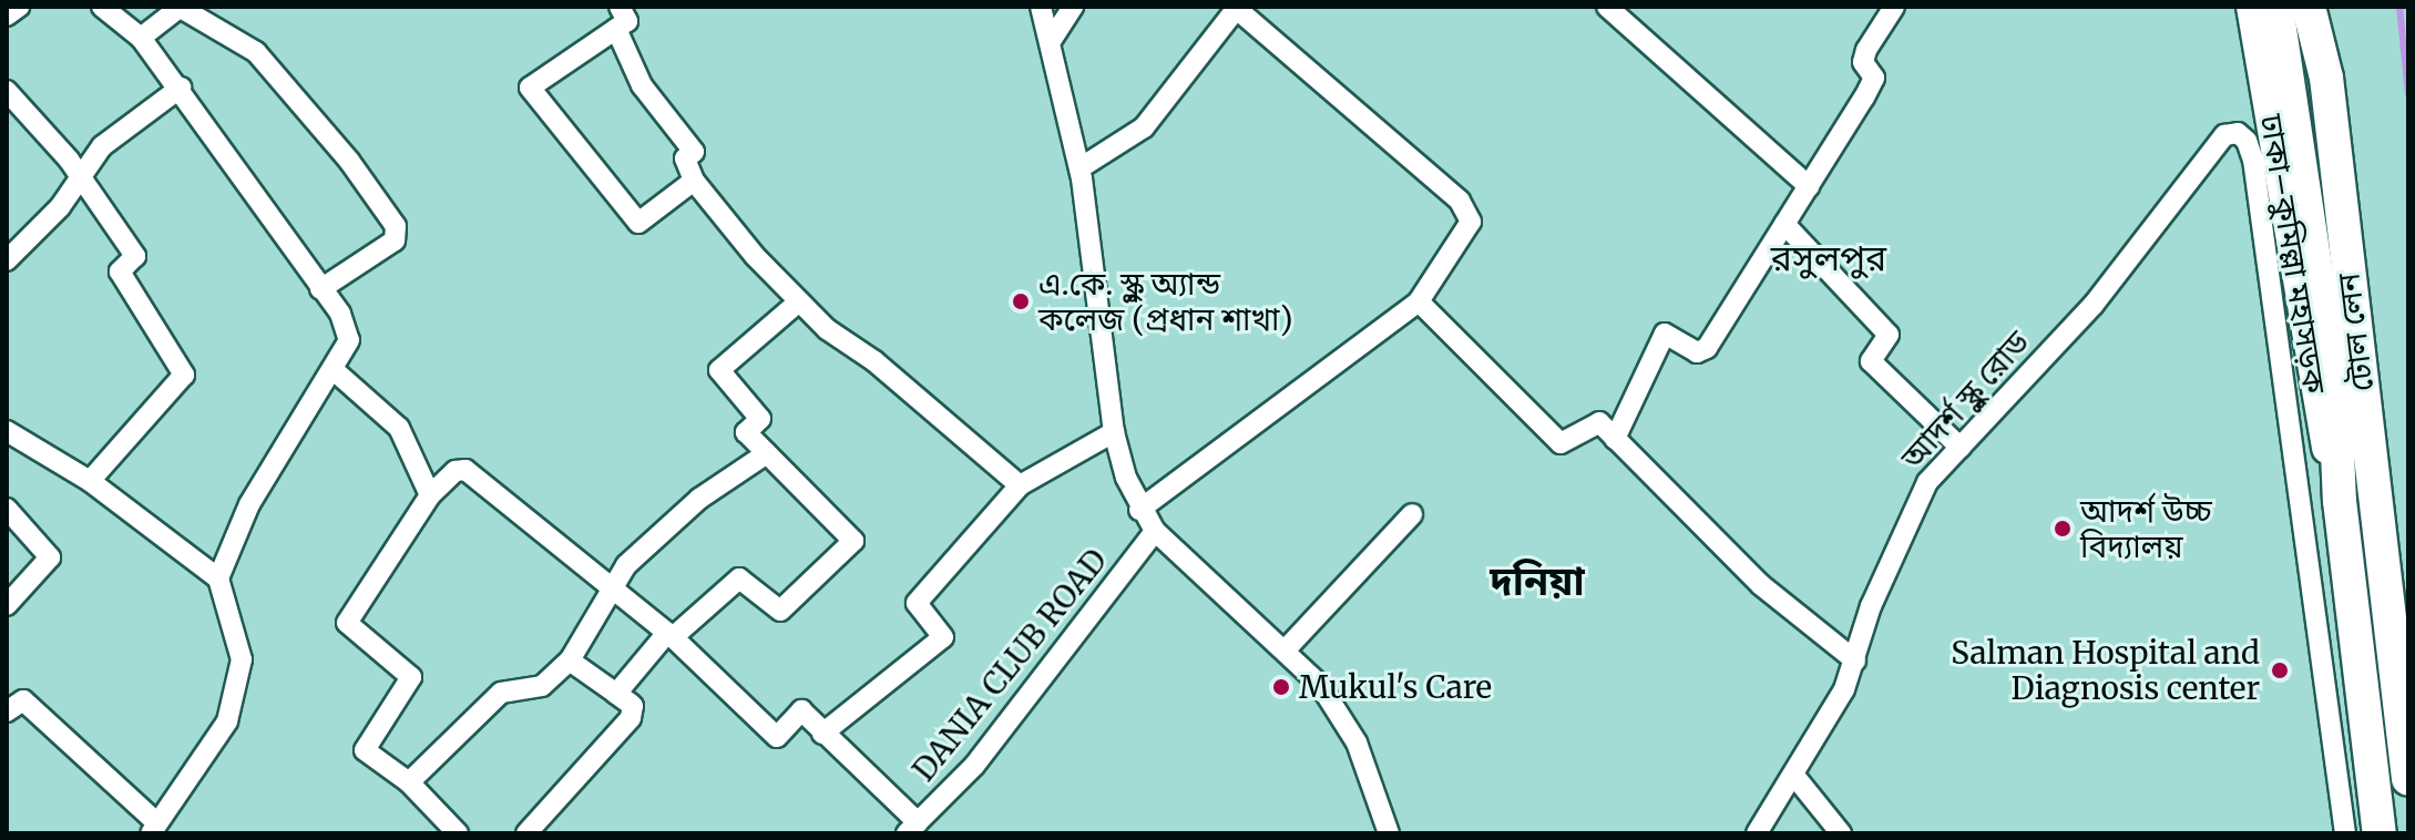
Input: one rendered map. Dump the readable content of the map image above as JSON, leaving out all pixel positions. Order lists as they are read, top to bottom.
{
  "streets": {
    "highway": ["ঢাকা–কুমিল্লা মহাসড়ক", "টোল লেন"],
    "street": ["আদর্শ স্কুল রোড", "DANIA CLUB ROAD"]
  },
  "districts": ["রসুলপুর", "দনিয়া"],
  "places": [
    "এ.কে. স্কুল অ্যান্ড কলেজ (প্রধান শাখা)",
    "আদর্শ উচ্চ বিদ্যালয়",
    "Salman Hospital and Diagnosis center",
    "Mukul's Care"
  ]
}
